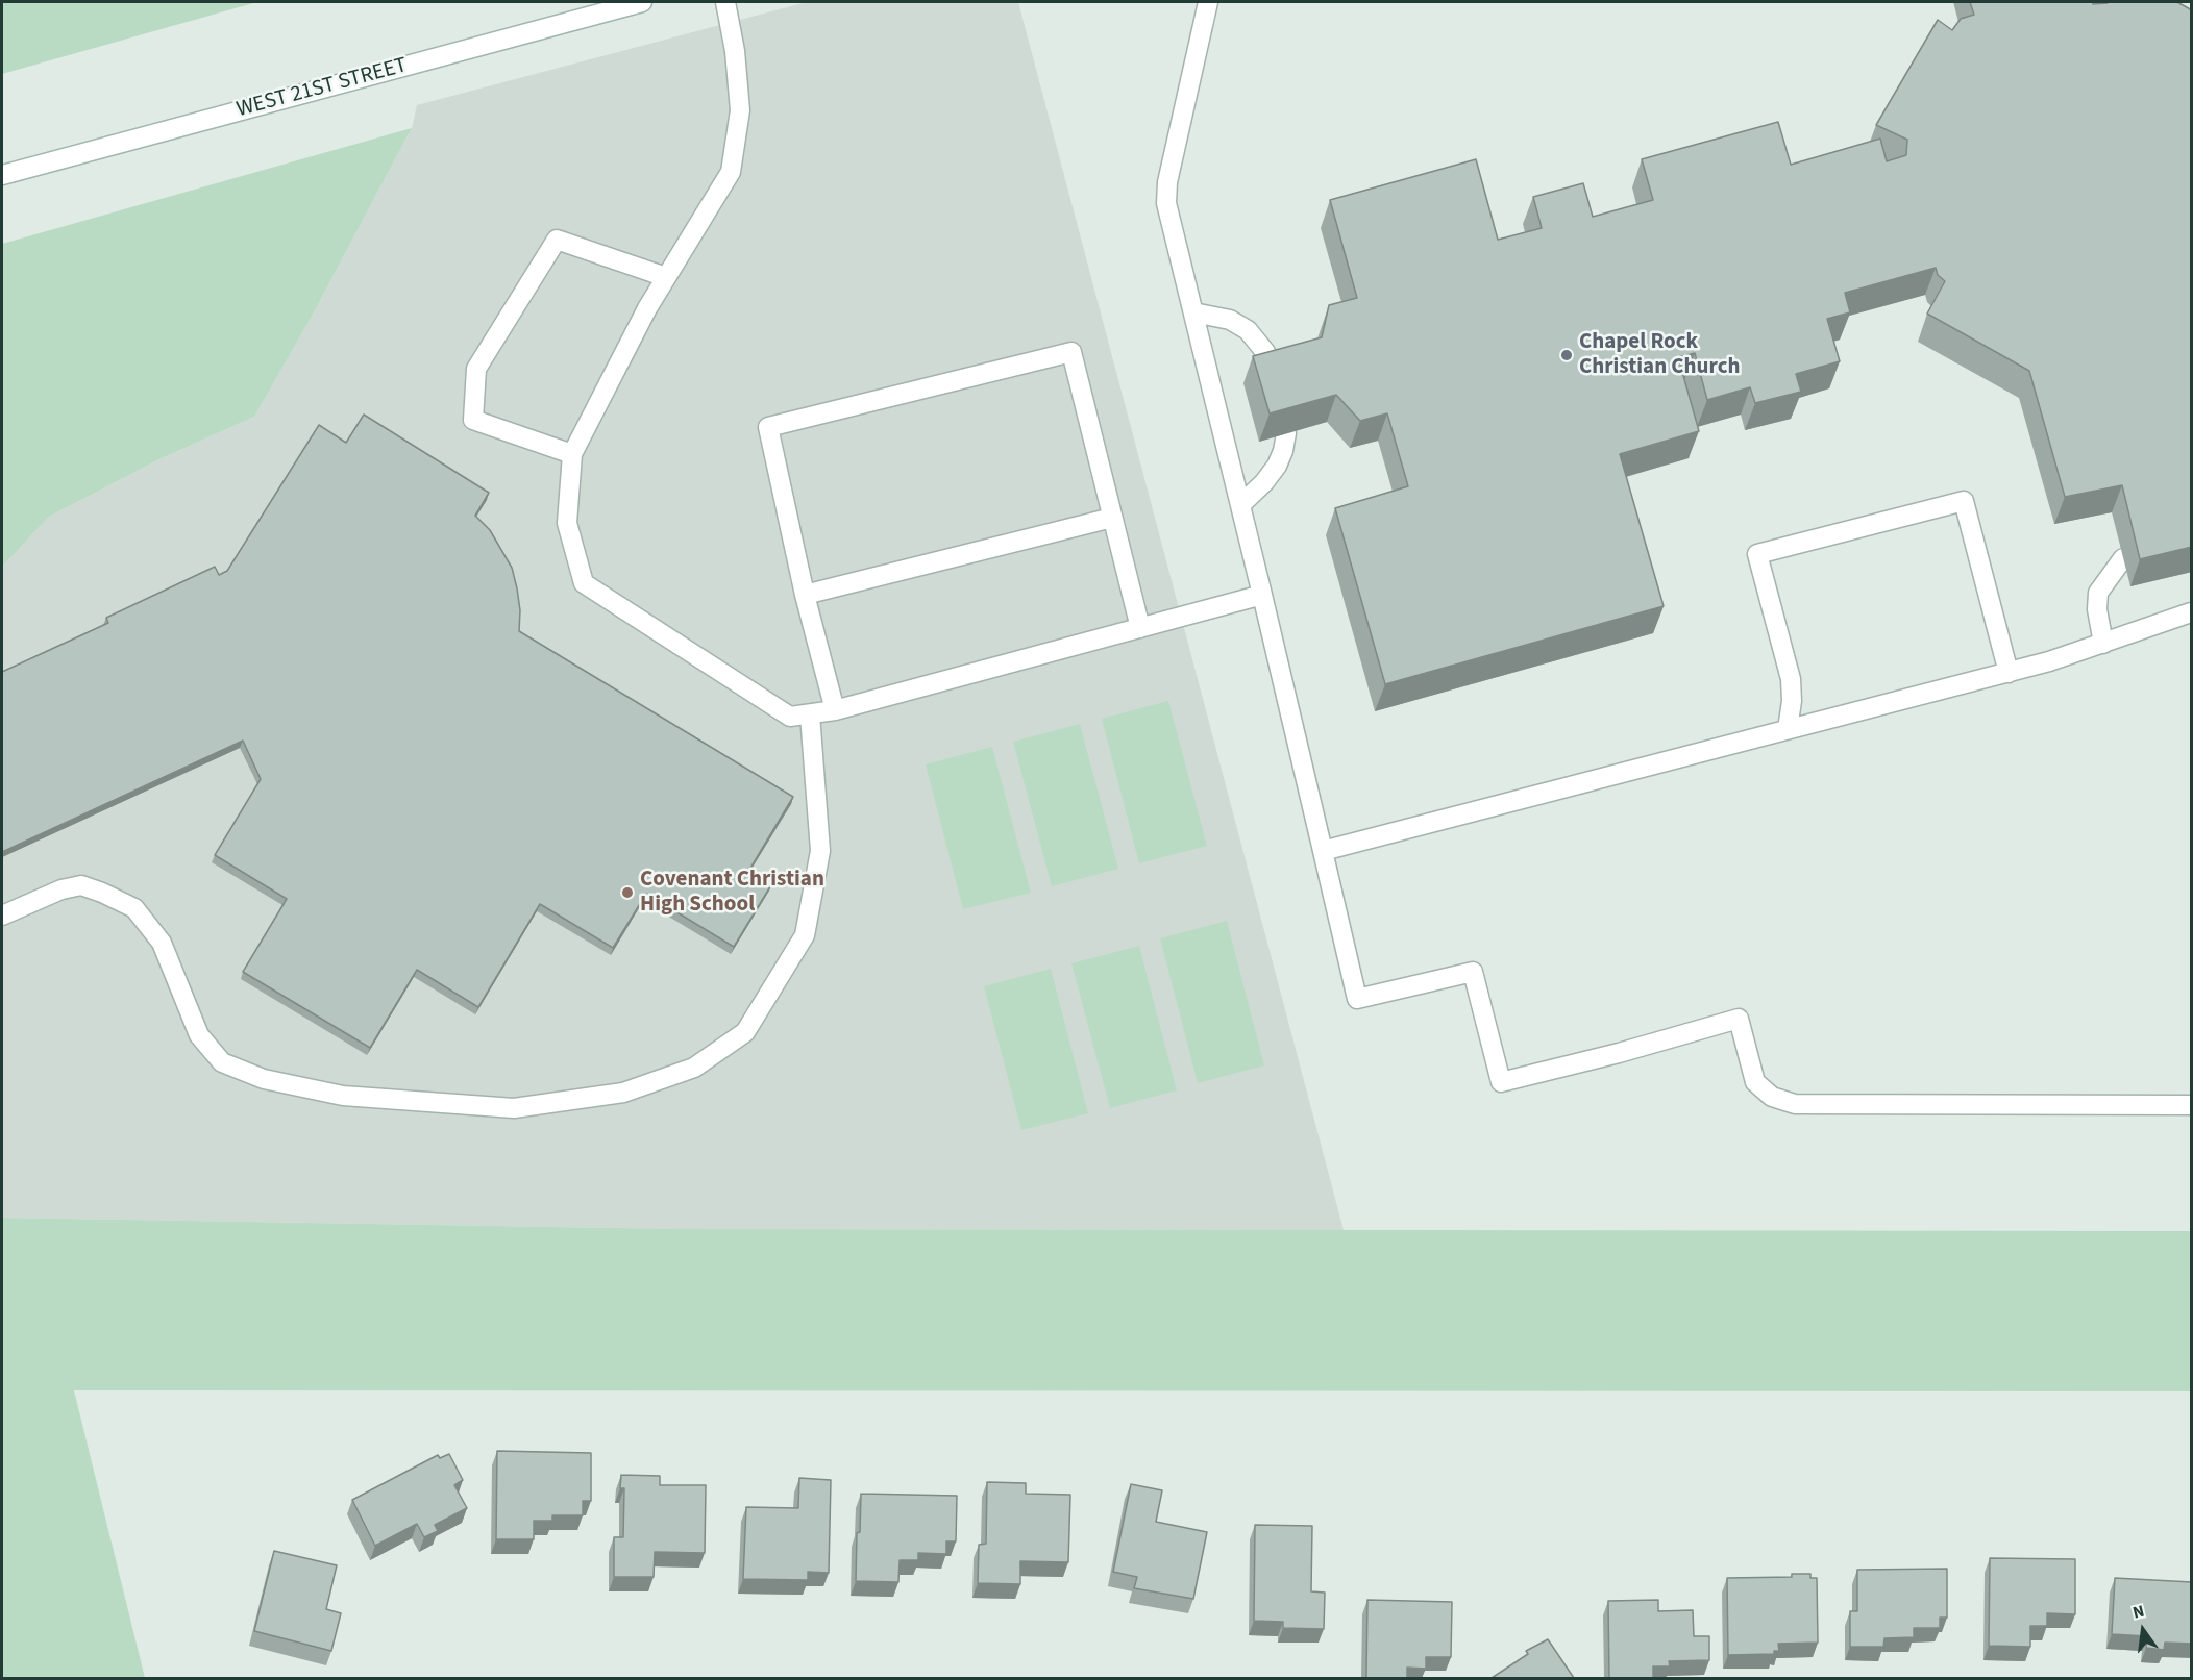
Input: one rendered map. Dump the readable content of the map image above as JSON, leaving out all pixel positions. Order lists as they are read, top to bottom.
{
  "streets": {
    "street": ["WEST 21ST STREET"]
  },
  "places": ["Chapel Rock Christian Church", "Covenant Christian High School"],
  "north": "top"
}
